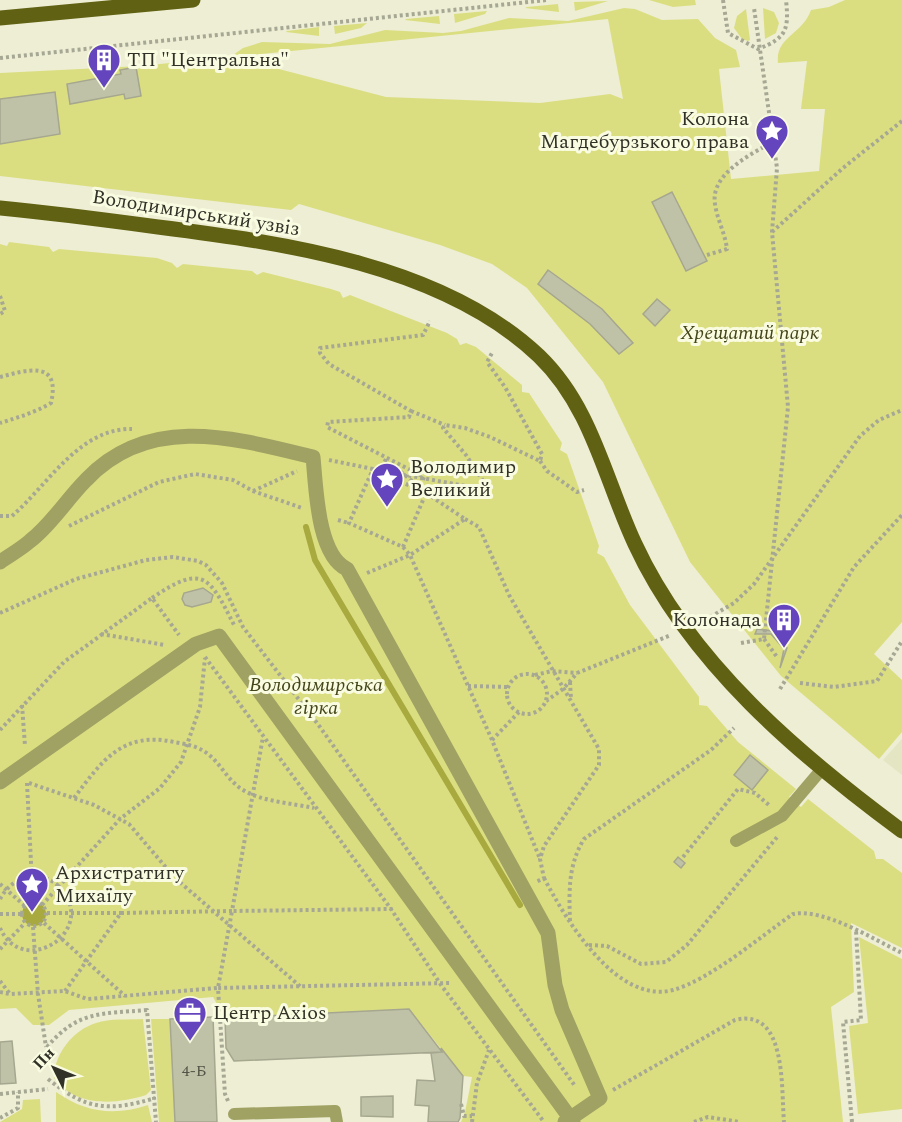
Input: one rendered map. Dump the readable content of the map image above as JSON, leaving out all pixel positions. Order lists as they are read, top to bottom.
{
  "streets": {
    "main road": ["Володимирський узвіз"]
  },
  "parks": ["Хрещатий парк", "Володимирська гірка"],
  "places": {
    "building": ["ТП \"Центральна\"", "Колонада"],
    "place": ["Колона Магдебурзького права", "Володимир Великий", "Архистратигу Михаїлу"],
    "office": ["Центр Axios"]
  },
  "house_numbers": ["4-Б"],
  "north": "top left"
}
